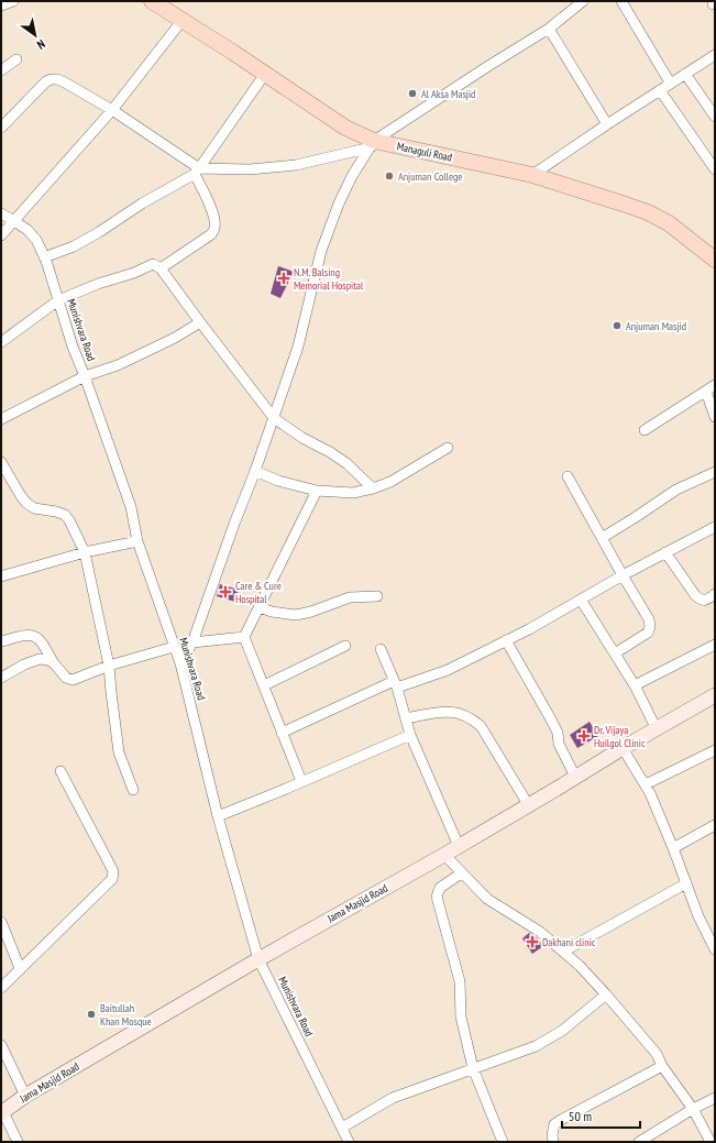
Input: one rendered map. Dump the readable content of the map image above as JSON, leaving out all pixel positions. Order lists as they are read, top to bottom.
{
  "streets": {
    "main road": ["Managuli Road"],
    "street": ["Munishvara Road", "Jama Masjid Road"]
  },
  "crossings": [
    ["Munishvara Road", "Jama Masjid Road"]
  ],
  "places": {
    "other": [
      "Al Aksa Masjid",
      "Anjuman College",
      "Anjuman Masjid",
      "Baitullah Khan Mosque"
    ],
    "health": [
      "N.M. Balsing Memorial Hospital",
      "Care & Cure Hospital",
      "Dr. Vijaya Huilgol Clinic",
      "Dakhani clinic"
    ]
  },
  "scale_bar": "50 m",
  "north": "bottom right"
}
